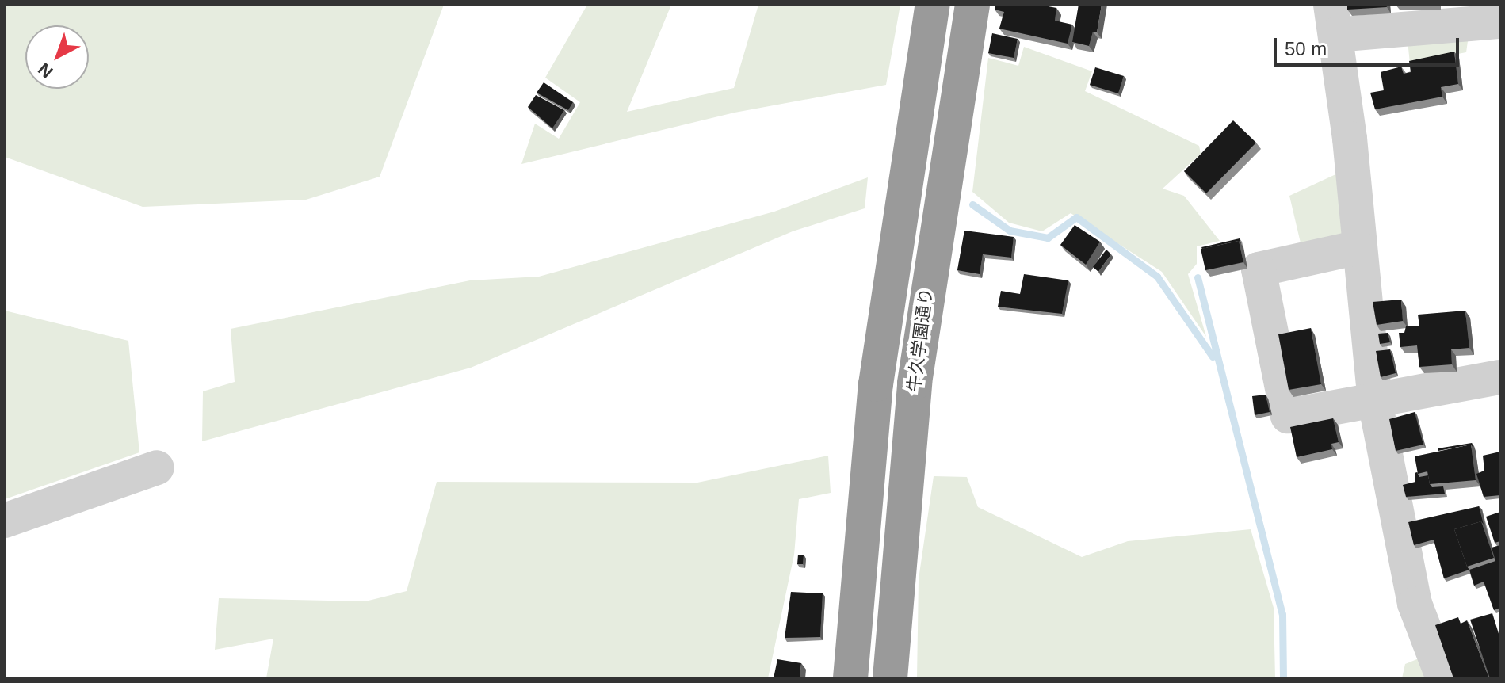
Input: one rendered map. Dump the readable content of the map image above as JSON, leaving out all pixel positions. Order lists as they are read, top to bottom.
{
  "streets": {
    "highway": ["牛久学園通り"]
  },
  "scale_bar": "50 m",
  "north": "bottom left"
}
